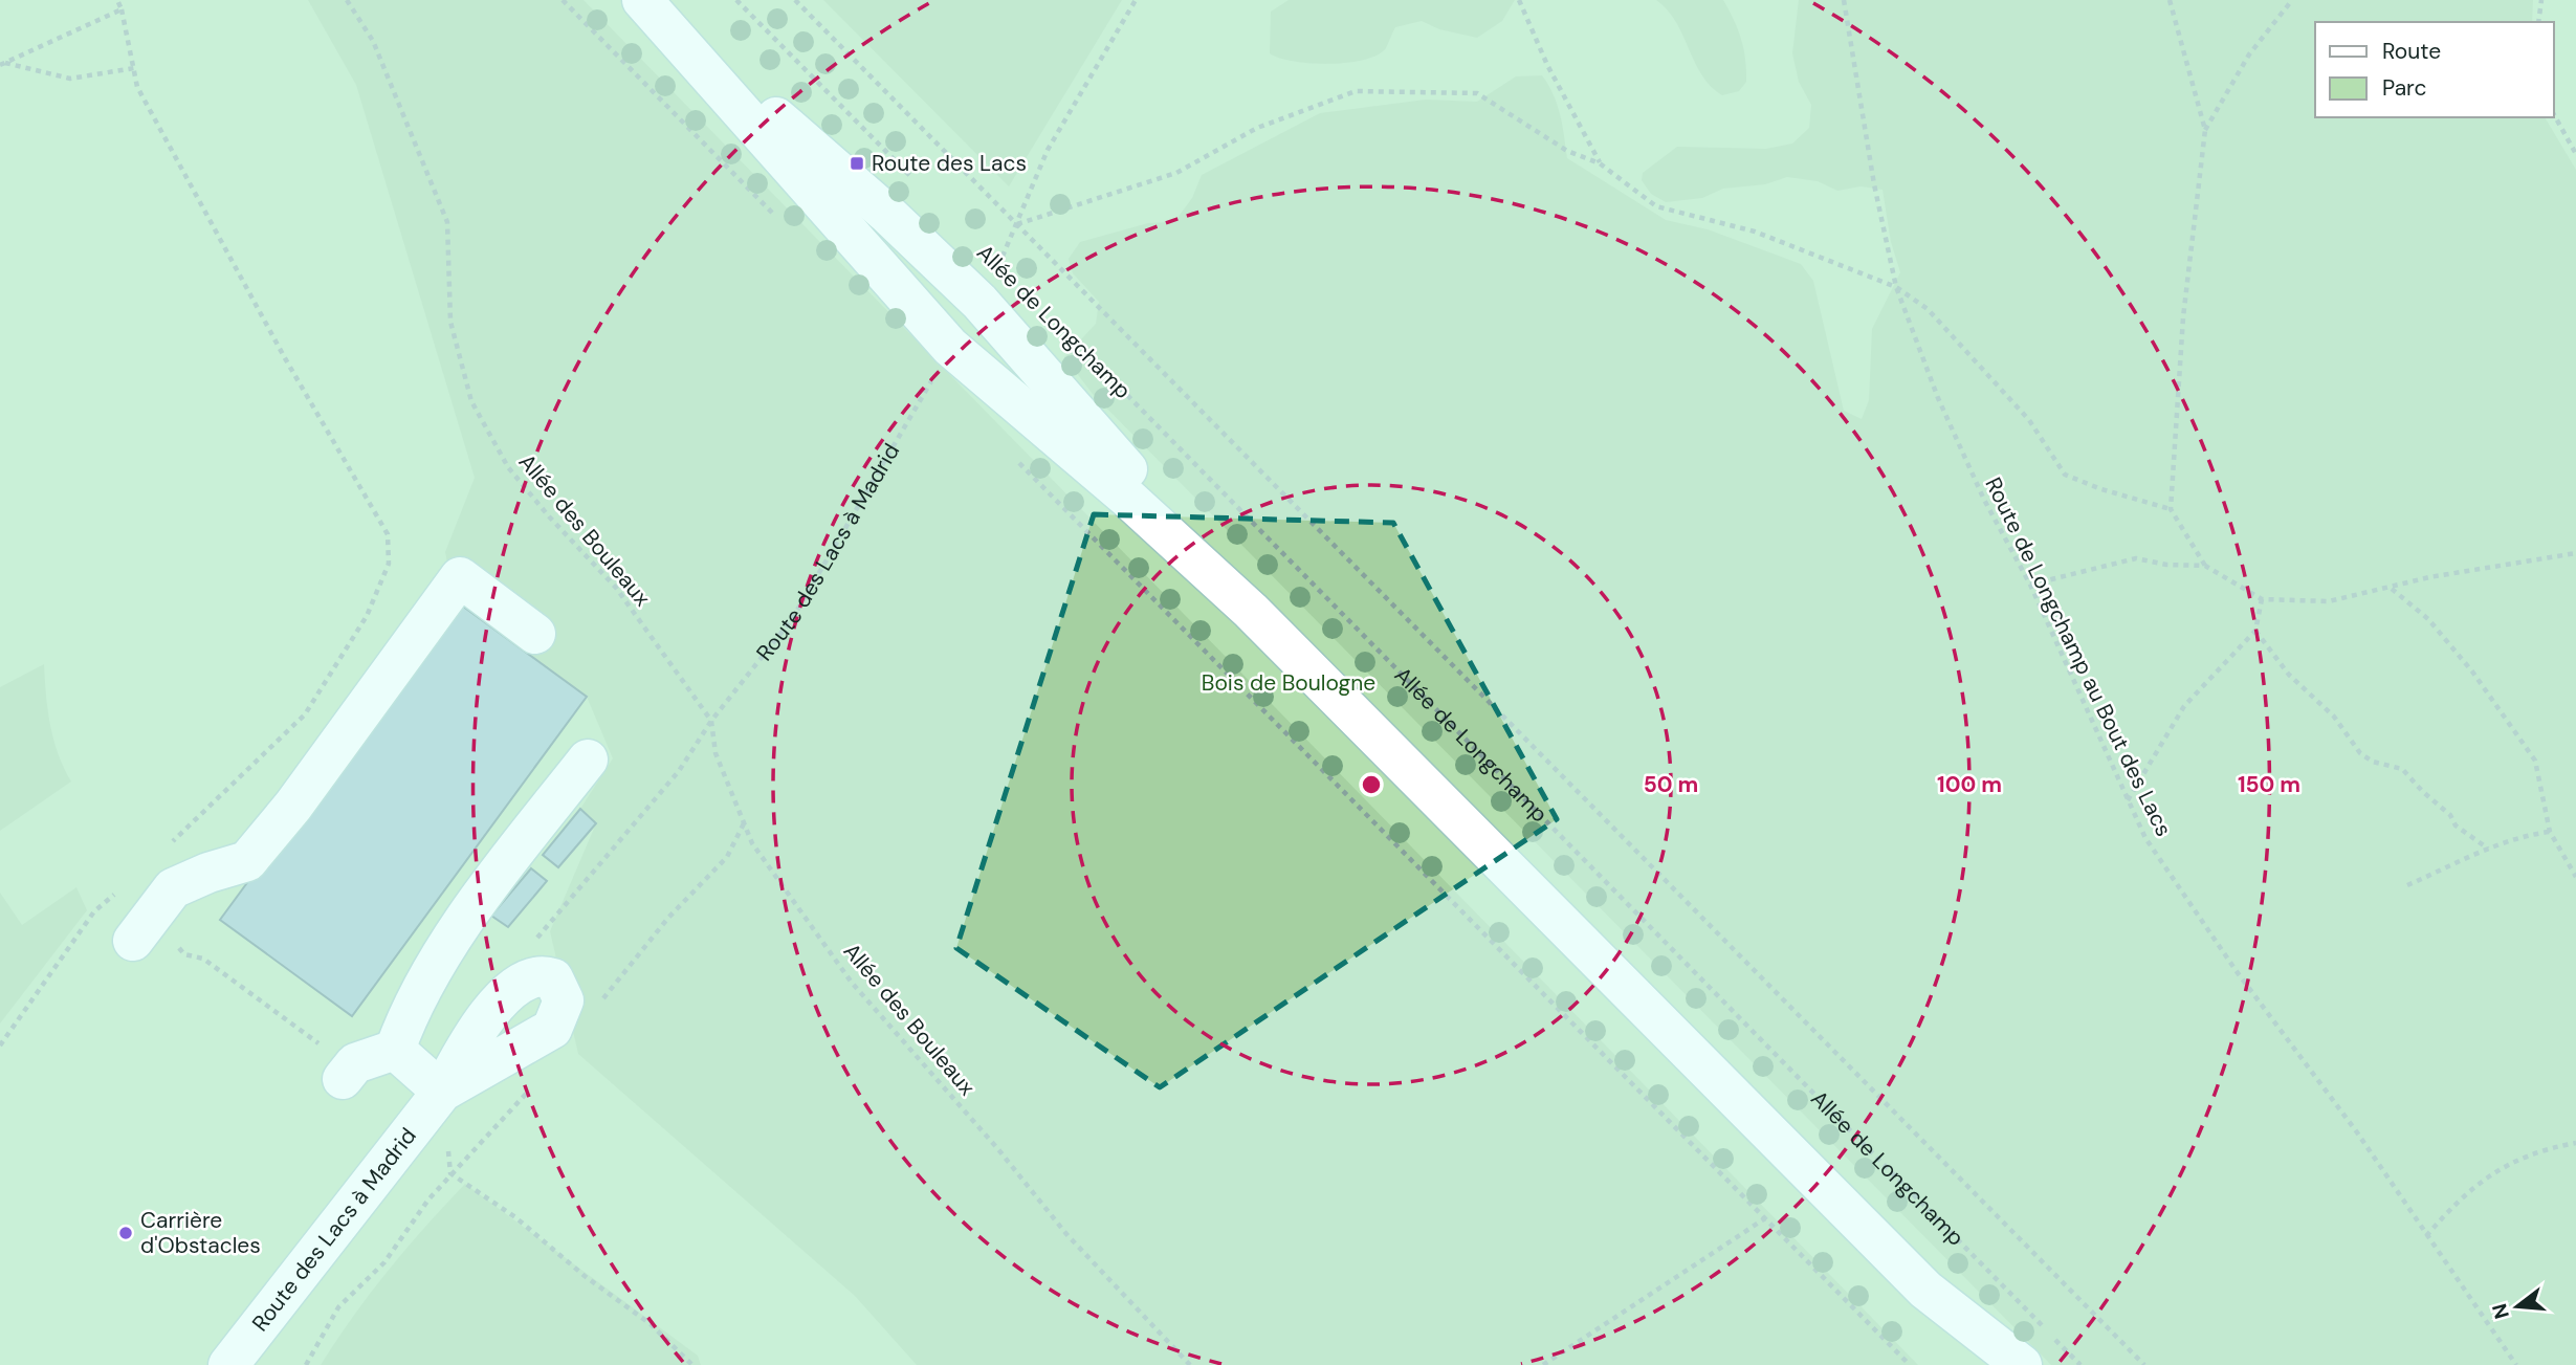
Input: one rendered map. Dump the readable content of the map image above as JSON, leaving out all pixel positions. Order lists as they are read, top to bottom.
{
  "streets": {
    "main road": ["Route des Lacs à Madrid"],
    "path": ["Allée de Longchamp", "Allée des Bouleaux", "Route de Longchamp au Bout des Lacs"]
  },
  "crossings": [
    ["Allée des Bouleaux", "Route des Lacs à Madrid"]
  ],
  "parks": ["Bois de Boulogne"],
  "places": {
    "transit": ["Route des Lacs"],
    "other": ["Carrière d'Obstacles"]
  },
  "legend": ["Route", "Parc"],
  "north": "left",
  "rings": ["50 m", "100 m", "150 m"]
}
